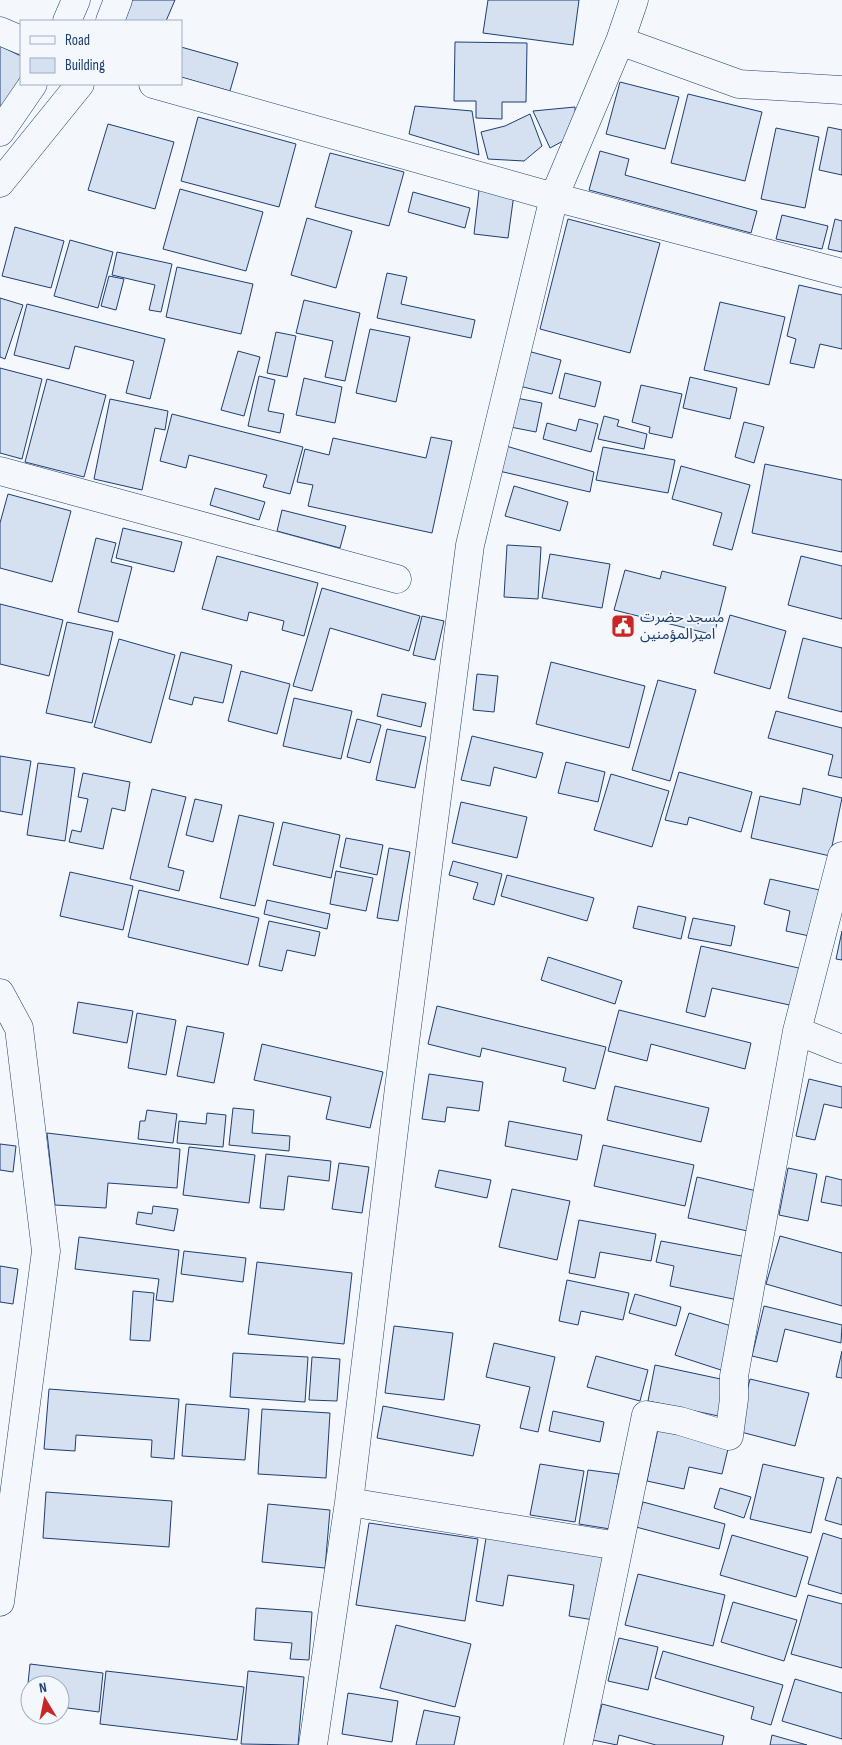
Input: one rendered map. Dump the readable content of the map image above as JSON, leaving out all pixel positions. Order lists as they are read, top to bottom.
{
  "places": {
    "public building": ["مسجد حضرت امیرالمؤمنین"]
  },
  "legend": ["Road", "Building"],
  "north": "top"
}
